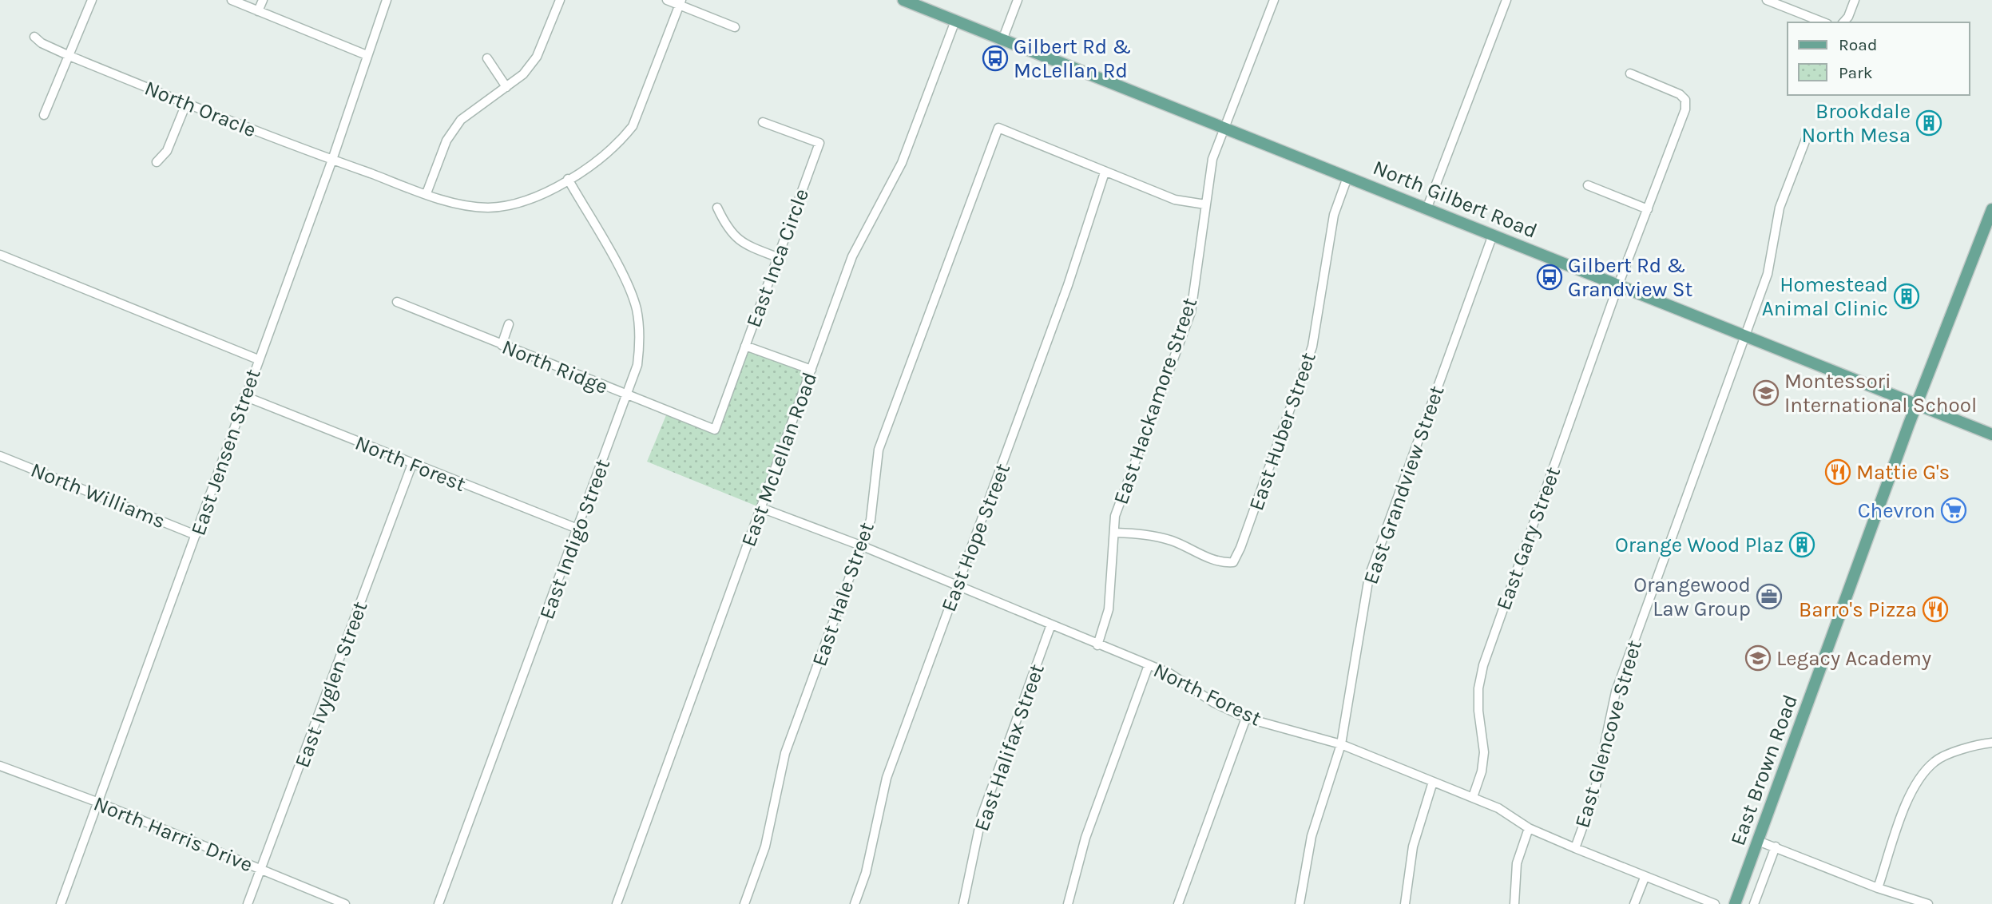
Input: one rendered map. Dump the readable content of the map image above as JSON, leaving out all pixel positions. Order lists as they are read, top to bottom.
{
  "streets": {
    "main road": ["North Gilbert Road", "East Brown Road"],
    "street": [
      "North Oracle",
      "East Inca Circle",
      "North Ridge",
      "East Hackamore Street",
      "East Huber Street",
      "East Jensen Street",
      "East McLellan Road",
      "North Forest",
      "East Grandview Street",
      "North Williams",
      "East Hope Street",
      "East Gary Street",
      "East Indigo Street",
      "East Hale Street",
      "East Ivyglen Street",
      "East Glencove Street",
      "East Halifax Street",
      "North Harris Drive"
    ]
  },
  "crossings": [
    ["North Oracle", "East Jensen Street"],
    ["North Oracle", "East Indigo Street"],
    ["North Gilbert Road", "East Hackamore Street"],
    ["North Gilbert Road", "East Huber Street"],
    ["North Gilbert Road", "East McLellan Road"],
    ["North Gilbert Road", "East Grandview Street"],
    ["North Gilbert Road", "East Gary Street"],
    ["North Gilbert Road", "East Glencove Street"],
    ["North Gilbert Road", "East Brown Road"],
    ["East Inca Circle", "North Ridge"],
    ["North Ridge", "East Indigo Street"],
    ["East Hackamore Street", "East Huber Street"],
    ["East Hackamore Street", "North Forest"],
    ["East Jensen Street", "North Forest"],
    ["East Jensen Street", "North Williams"],
    ["East Jensen Street", "North Harris Drive"],
    ["East McLellan Road", "North Forest"],
    ["North Forest", "East Grandview Street"],
    ["North Forest", "East Hope Street"],
    ["North Forest", "East Gary Street"],
    ["North Forest", "East Indigo Street"],
    ["North Forest", "East Hale Street"],
    ["North Forest", "East Ivyglen Street"],
    ["North Forest", "East Glencove Street"],
    ["North Forest", "East Halifax Street"],
    ["East Hope Street", "East Hale Street"],
    ["East Ivyglen Street", "North Harris Drive"]
  ],
  "places": {
    "bus stop": ["Gilbert Rd & McLellan Rd", "Gilbert Rd & Grandview St"],
    "building": ["Brookdale North Mesa", "Homestead Animal Clinic", "Orange Wood Plaz"],
    "school or university": ["Montessori International School", "Legacy Academy"],
    "restaurant": ["Mattie G's", "Barro's Pizza"],
    "supermarket": ["Chevron"],
    "office": ["Orangewood Law Group"]
  },
  "legend": ["Road", "Park"]
}
